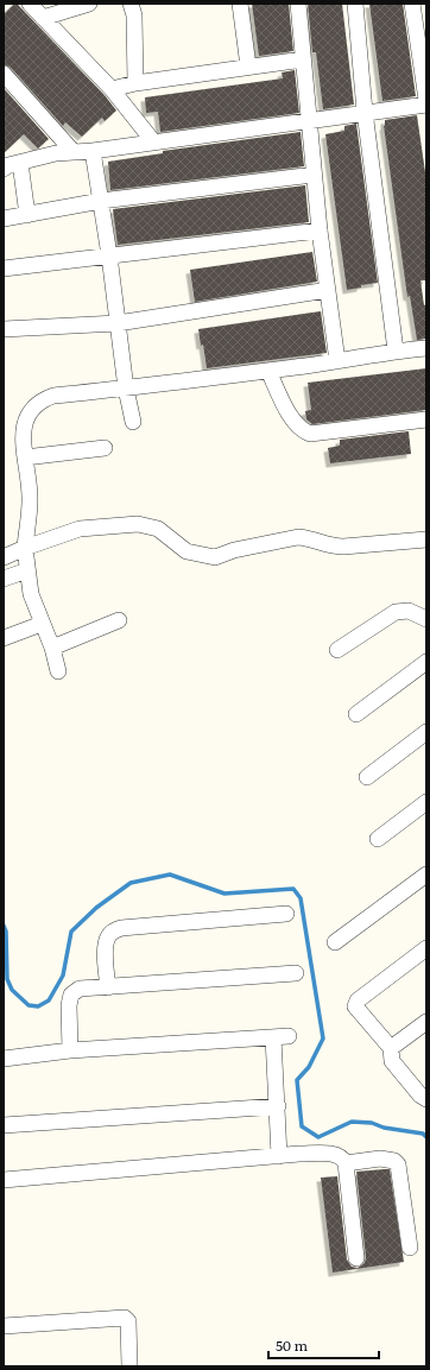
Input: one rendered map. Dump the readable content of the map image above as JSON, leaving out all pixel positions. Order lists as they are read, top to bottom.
{
  "scale_bar": "50 m"
}
